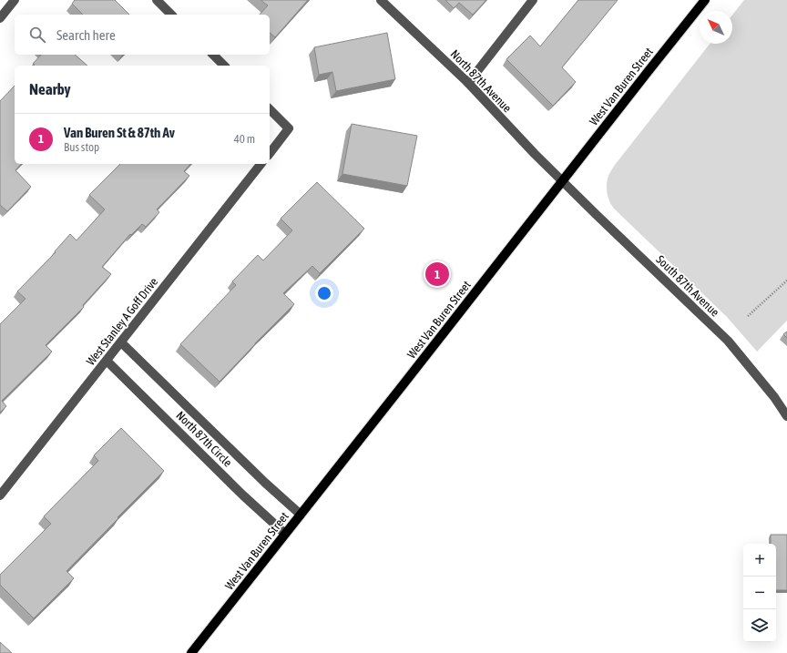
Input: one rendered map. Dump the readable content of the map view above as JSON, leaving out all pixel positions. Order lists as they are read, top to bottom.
{
  "streets": {
    "main road": ["West Van Buren Street"],
    "street": [
      "North 87th Avenue",
      "South 87th Avenue",
      "West Stanley A Goff Drive",
      "North 87th Circle"
    ]
  },
  "crossings": [
    ["North 87th Avenue", "West Van Buren Street"],
    ["North 87th Avenue", "South 87th Avenue"],
    ["West Van Buren Street", "South 87th Avenue"],
    ["West Van Buren Street", "North 87th Circle"],
    ["West Stanley A Goff Drive", "North 87th Circle"]
  ],
  "north": "top left",
  "page": {
    "search": "Search here",
    "heading": "Nearby",
    "list": [
      {
        "mark": "1",
        "name": "Van Buren St & 87th Av",
        "note": "Bus stop",
        "value": "40 m"
      }
    ],
    "pins": "1",
    "map_buttons": ["+", "−"]
  }
}
